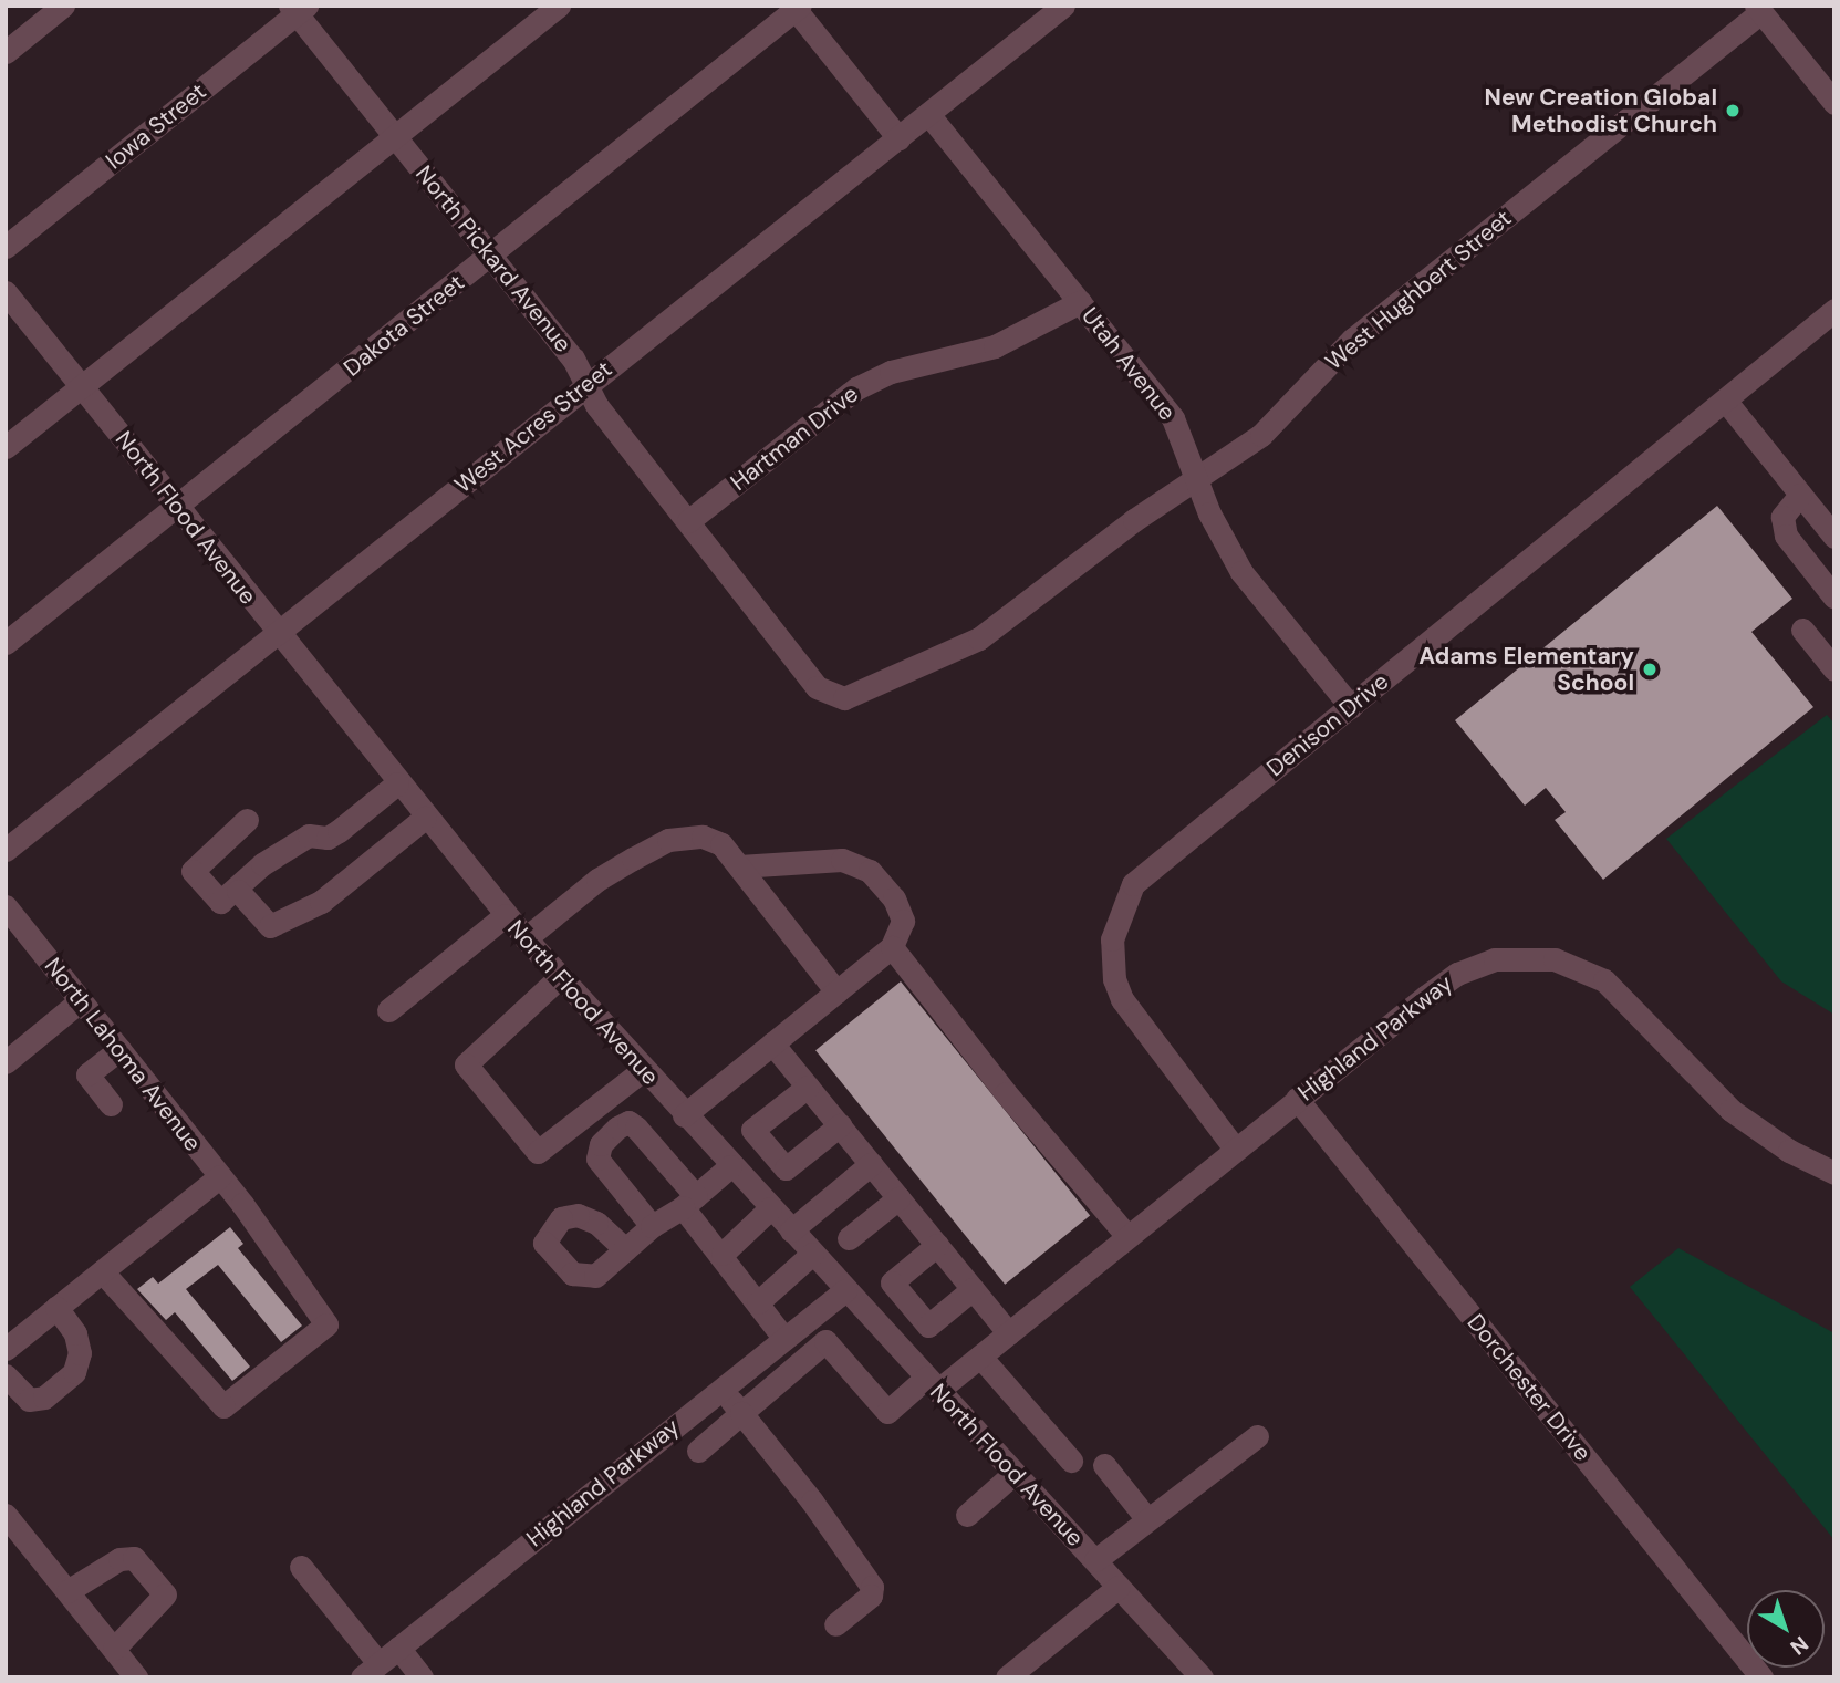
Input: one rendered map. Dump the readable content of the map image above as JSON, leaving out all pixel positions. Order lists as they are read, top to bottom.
{
  "streets": {
    "street": [
      "Iowa Street",
      "North Pickard Avenue",
      "West Hughbert Street",
      "Dakota Street",
      "Utah Avenue",
      "West Acres Street",
      "Hartman Drive",
      "North Flood Avenue",
      "Denison Drive",
      "Highland Parkway",
      "North Lahoma Avenue",
      "Dorchester Drive"
    ]
  },
  "crossings": [
    ["Iowa Street", "North Pickard Avenue"],
    ["North Pickard Avenue", "West Hughbert Street"],
    ["North Pickard Avenue", "Dakota Street"],
    ["North Pickard Avenue", "West Acres Street"],
    ["North Pickard Avenue", "Hartman Drive"],
    ["West Hughbert Street", "Utah Avenue"],
    ["Dakota Street", "North Flood Avenue"],
    ["Utah Avenue", "West Acres Street"],
    ["Utah Avenue", "Hartman Drive"],
    ["Utah Avenue", "Denison Drive"],
    ["West Acres Street", "North Flood Avenue"],
    ["North Flood Avenue", "Highland Parkway"],
    ["Denison Drive", "Highland Parkway"],
    ["Highland Parkway", "Dorchester Drive"]
  ],
  "places": ["New Creation Global Methodist Church", "Adams Elementary School"],
  "north": "bottom right"
}
